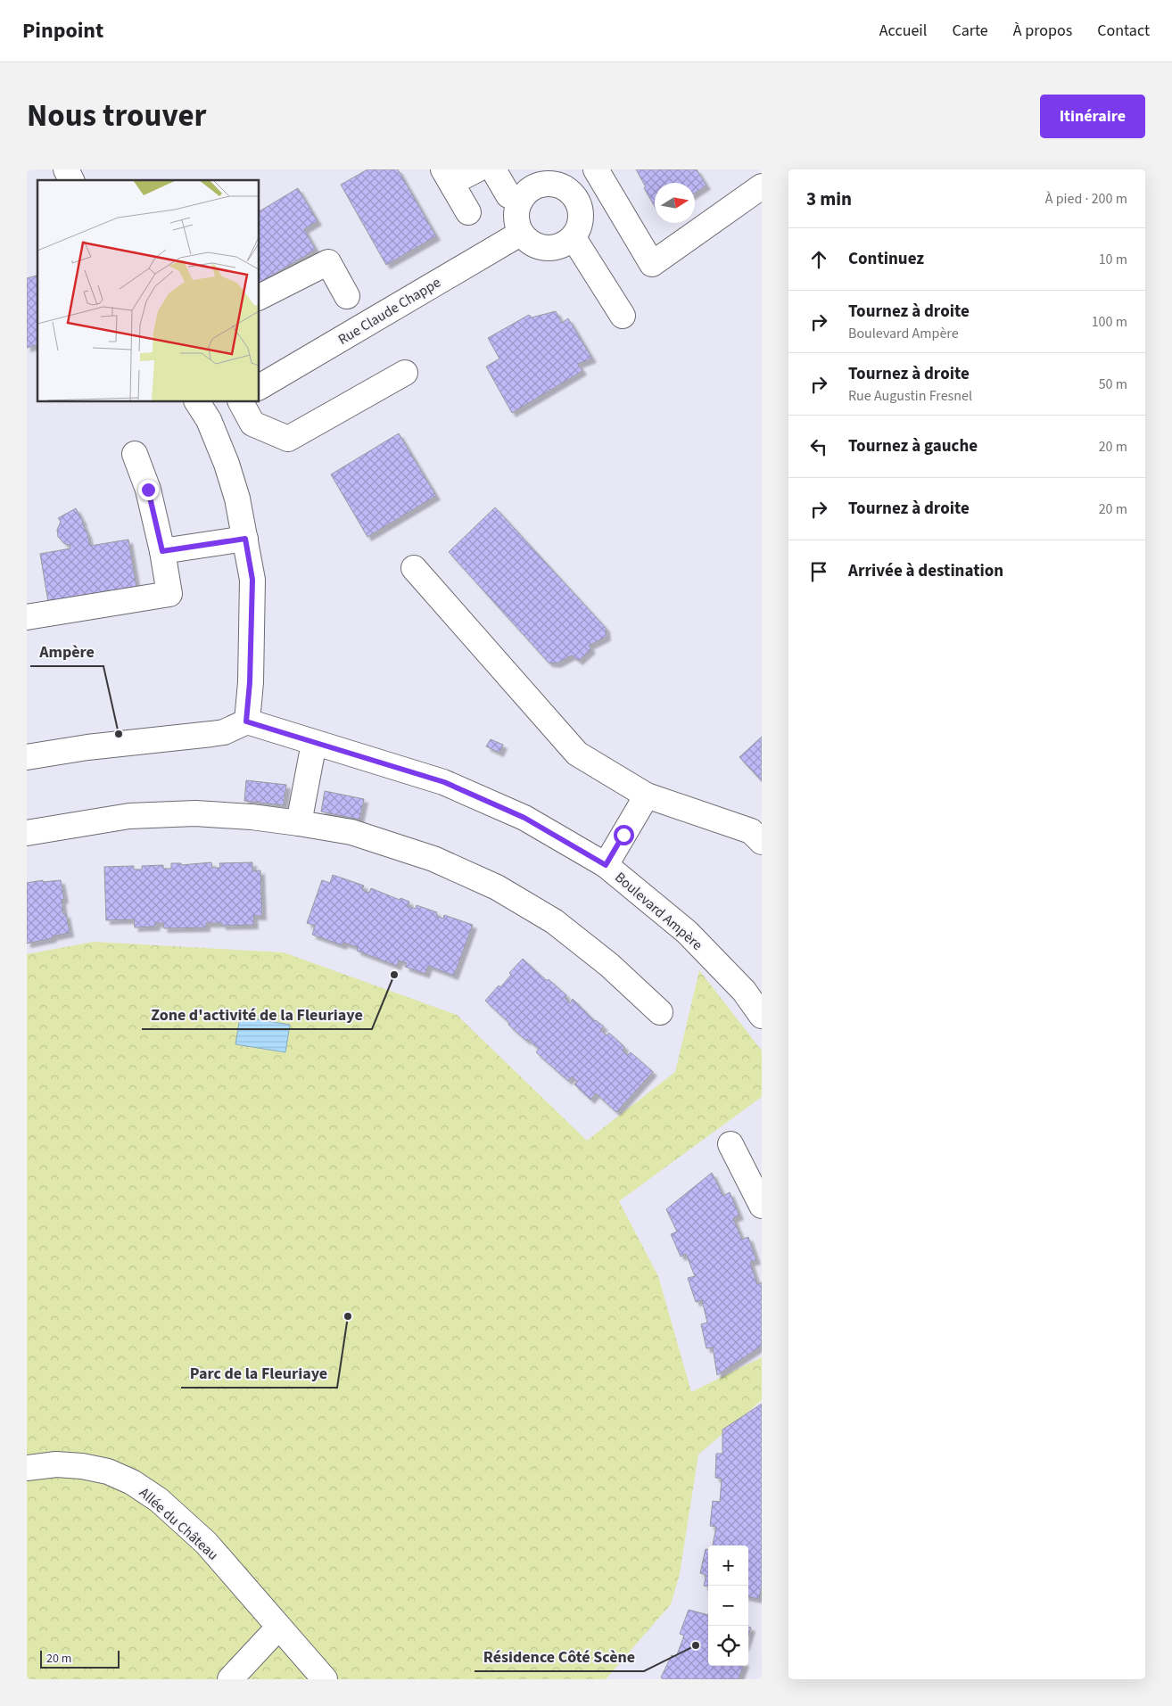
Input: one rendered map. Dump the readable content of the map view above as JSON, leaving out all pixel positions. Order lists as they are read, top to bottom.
{
  "streets": {
    "street": ["Rue Claude Chappe", "Boulevard Ampère", "Allée du Château"]
  },
  "places": [
    "Ampère",
    "Zone d'activité de la Fleuriaye",
    "Parc de la Fleuriaye",
    "Résidence Côté Scène"
  ],
  "scale_bar": "20 m",
  "north": "right",
  "page": {
    "header": "Pinpoint",
    "nav": [
      "Accueil",
      "Carte",
      "À propos",
      "Contact"
    ],
    "title": "Nous trouver",
    "buttons": "Itinéraire",
    "heading": ["3 min", "À pied · 200 m"],
    "list": [
      ["Continuez", "10 m"],
      ["Tournez à droite", "Boulevard Ampère", "100 m"],
      ["Tournez à droite", "Rue Augustin Fresnel", "50 m"],
      ["Tournez à gauche", "20 m"],
      ["Tournez à droite", "20 m"],
      "Arrivée à destination"
    ],
    "map_buttons": ["+", "−"],
    "scale": "20 m"
  }
}
